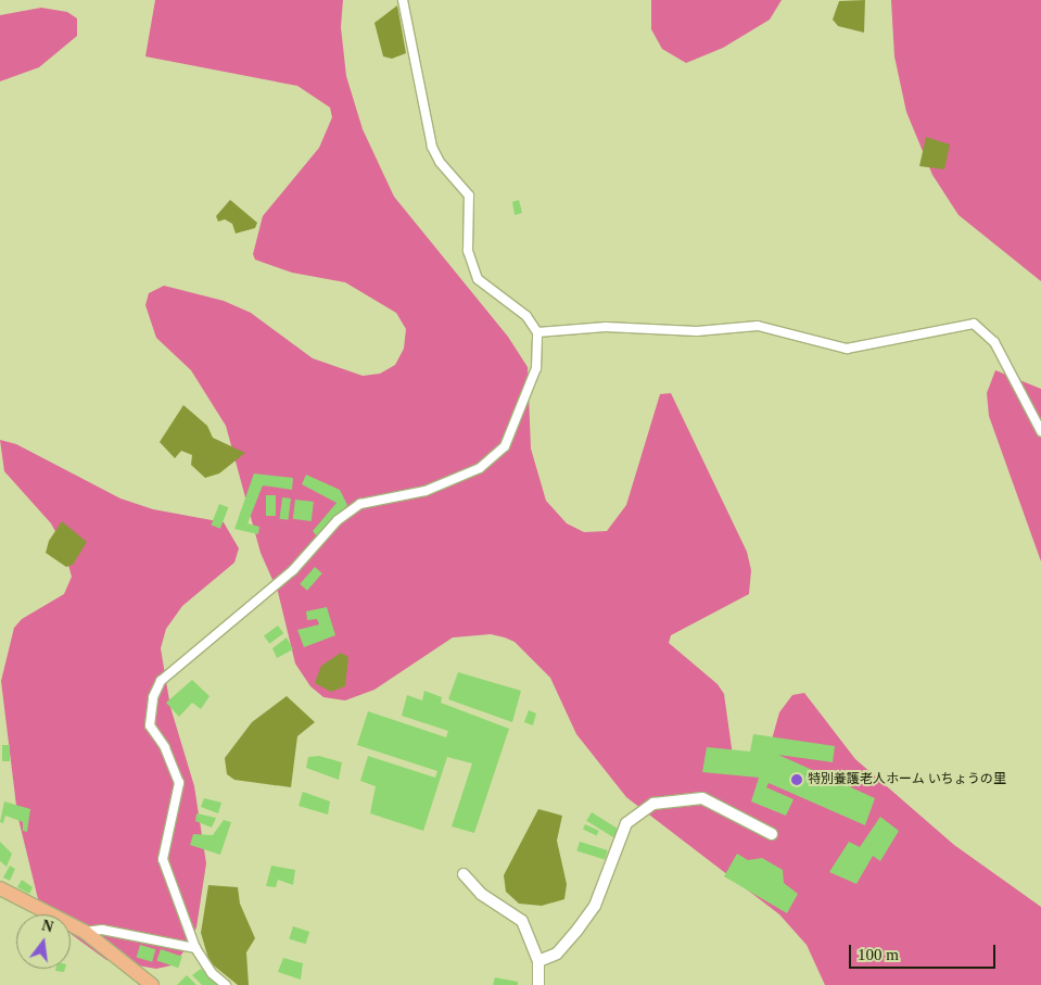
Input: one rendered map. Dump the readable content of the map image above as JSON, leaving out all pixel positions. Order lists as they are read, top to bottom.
{
  "places": ["特別養護老人ホーム いちょうの里"],
  "scale_bar": "100 m",
  "north": "top"
}
